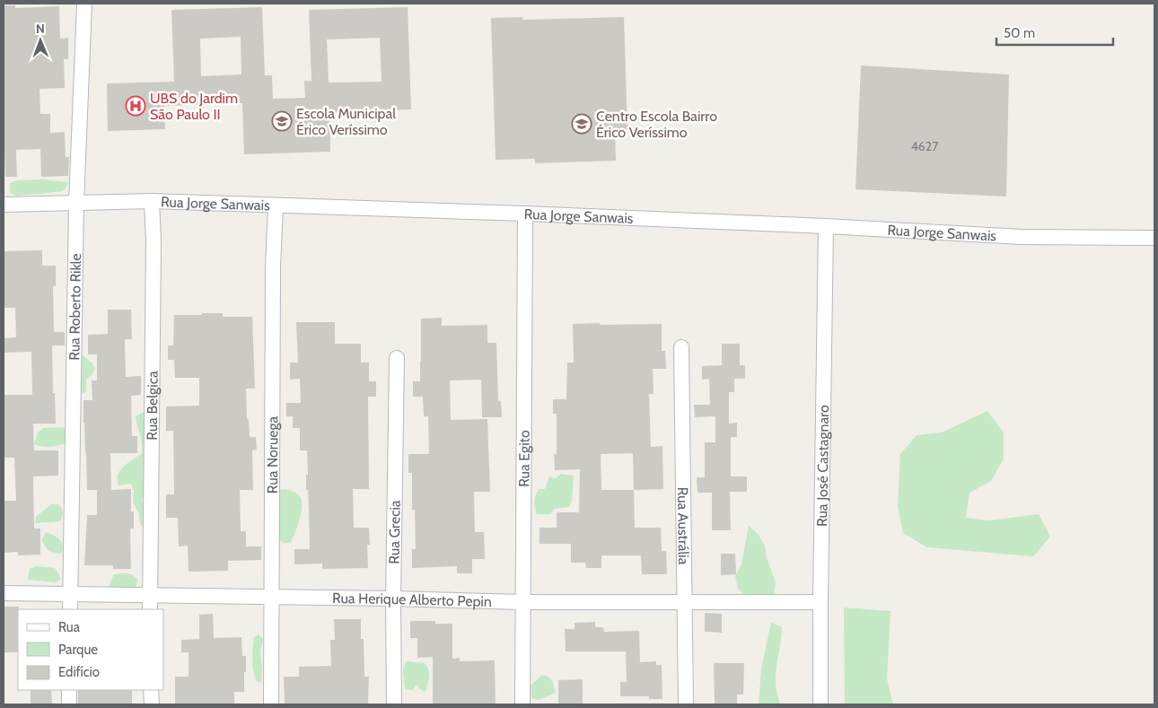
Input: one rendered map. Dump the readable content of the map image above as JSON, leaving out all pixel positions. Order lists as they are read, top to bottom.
{
  "streets": {
    "street": [
      "Rua Jorge Sanwais",
      "Rua Roberto Rikle",
      "Rua Belgica",
      "Rua Noruega",
      "Rua Egito",
      "Rua José Castagnaro",
      "Rua Austrália",
      "Rua Grecia",
      "Rua Herique Alberto Pepin"
    ]
  },
  "crossings": [
    ["Rua Jorge Sanwais", "Rua Roberto Rikle"],
    ["Rua Jorge Sanwais", "Rua Belgica"],
    ["Rua Jorge Sanwais", "Rua Noruega"],
    ["Rua Jorge Sanwais", "Rua Egito"],
    ["Rua Jorge Sanwais", "Rua José Castagnaro"],
    ["Rua Roberto Rikle", "Rua Herique Alberto Pepin"],
    ["Rua Belgica", "Rua Herique Alberto Pepin"],
    ["Rua Noruega", "Rua Herique Alberto Pepin"],
    ["Rua Egito", "Rua Herique Alberto Pepin"],
    ["Rua José Castagnaro", "Rua Herique Alberto Pepin"],
    ["Rua Austrália", "Rua Herique Alberto Pepin"],
    ["Rua Grecia", "Rua Herique Alberto Pepin"]
  ],
  "places": {
    "hospital": ["UBS do Jardim São Paulo II"],
    "school or university": ["Escola Municipal Érico Veríssimo", "Centro Escola Bairro Érico Veríssimo"]
  },
  "house_numbers": ["4627"],
  "legend": ["Rua", "Parque", "Edifício"],
  "scale_bar": "50 m",
  "north": "top"
}
